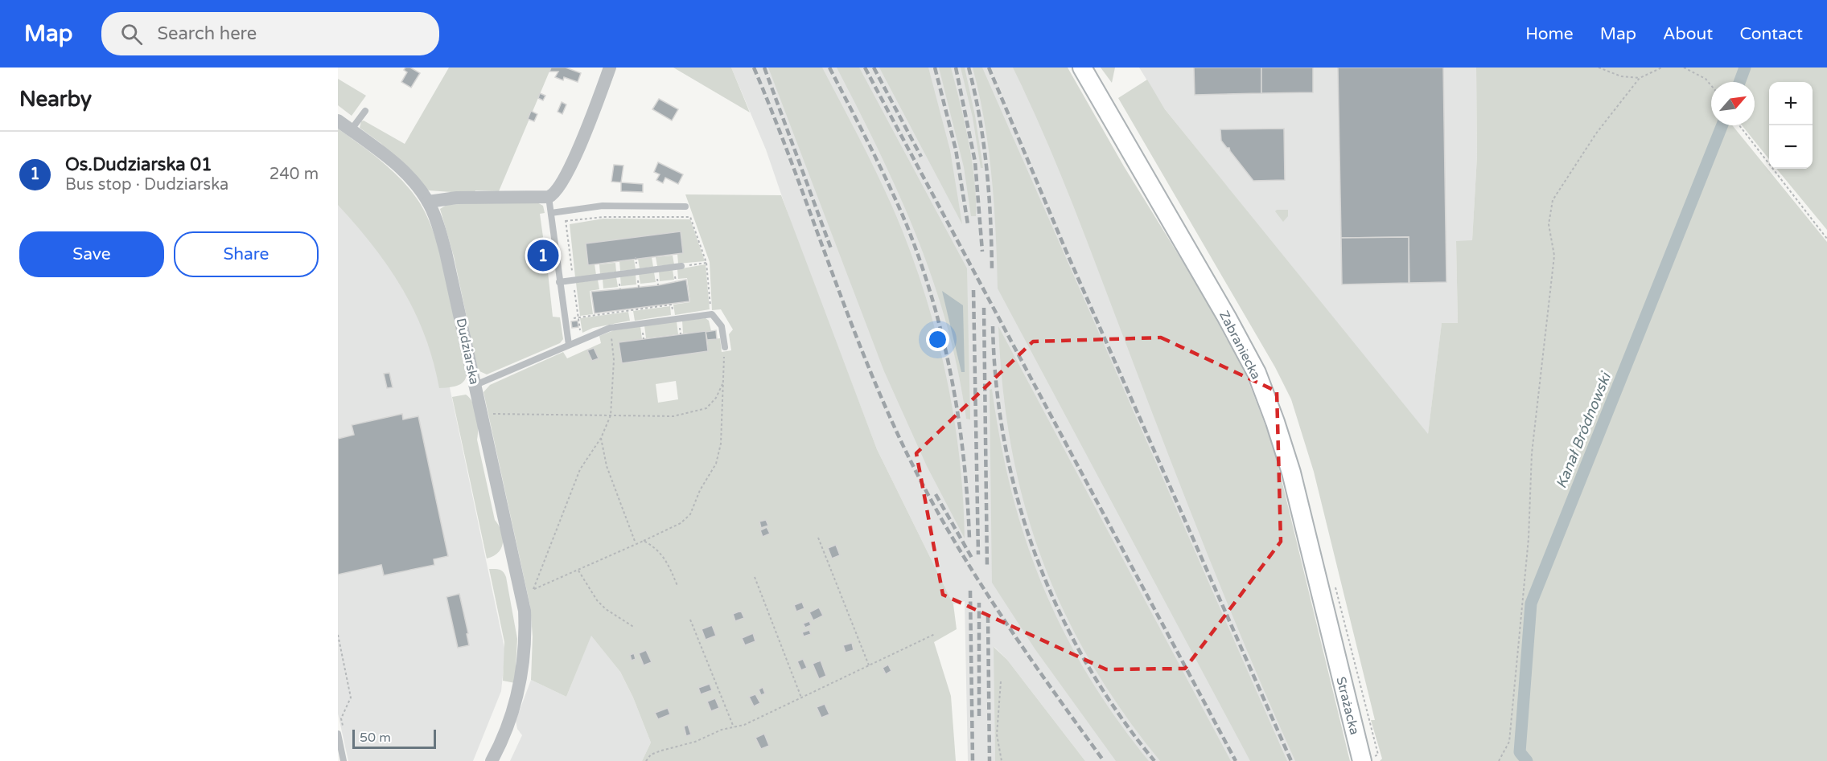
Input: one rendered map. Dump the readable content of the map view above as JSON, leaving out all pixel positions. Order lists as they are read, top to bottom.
{
  "streets": {
    "main road": ["Zabraniecka", "Strażacka"],
    "street": ["Dudziarska"]
  },
  "crossings": [
    ["Zabraniecka", "Strażacka"]
  ],
  "water": ["Kanał Bródnowski"],
  "scale_bar": "50 m",
  "north": "top right",
  "page": {
    "header": "Map",
    "search": "Search here",
    "nav": [
      "Home",
      "Map",
      "About",
      "Contact"
    ],
    "heading": "Nearby",
    "map_buttons": ["+", "−"],
    "list": [
      {
        "mark": "1",
        "name": "Os.Dudziarska 01",
        "note": "Bus stop · Dudziarska",
        "value": "240 m"
      }
    ],
    "buttons": ["Save", "Share"],
    "pins": "1",
    "scale": "50 m"
  }
}
